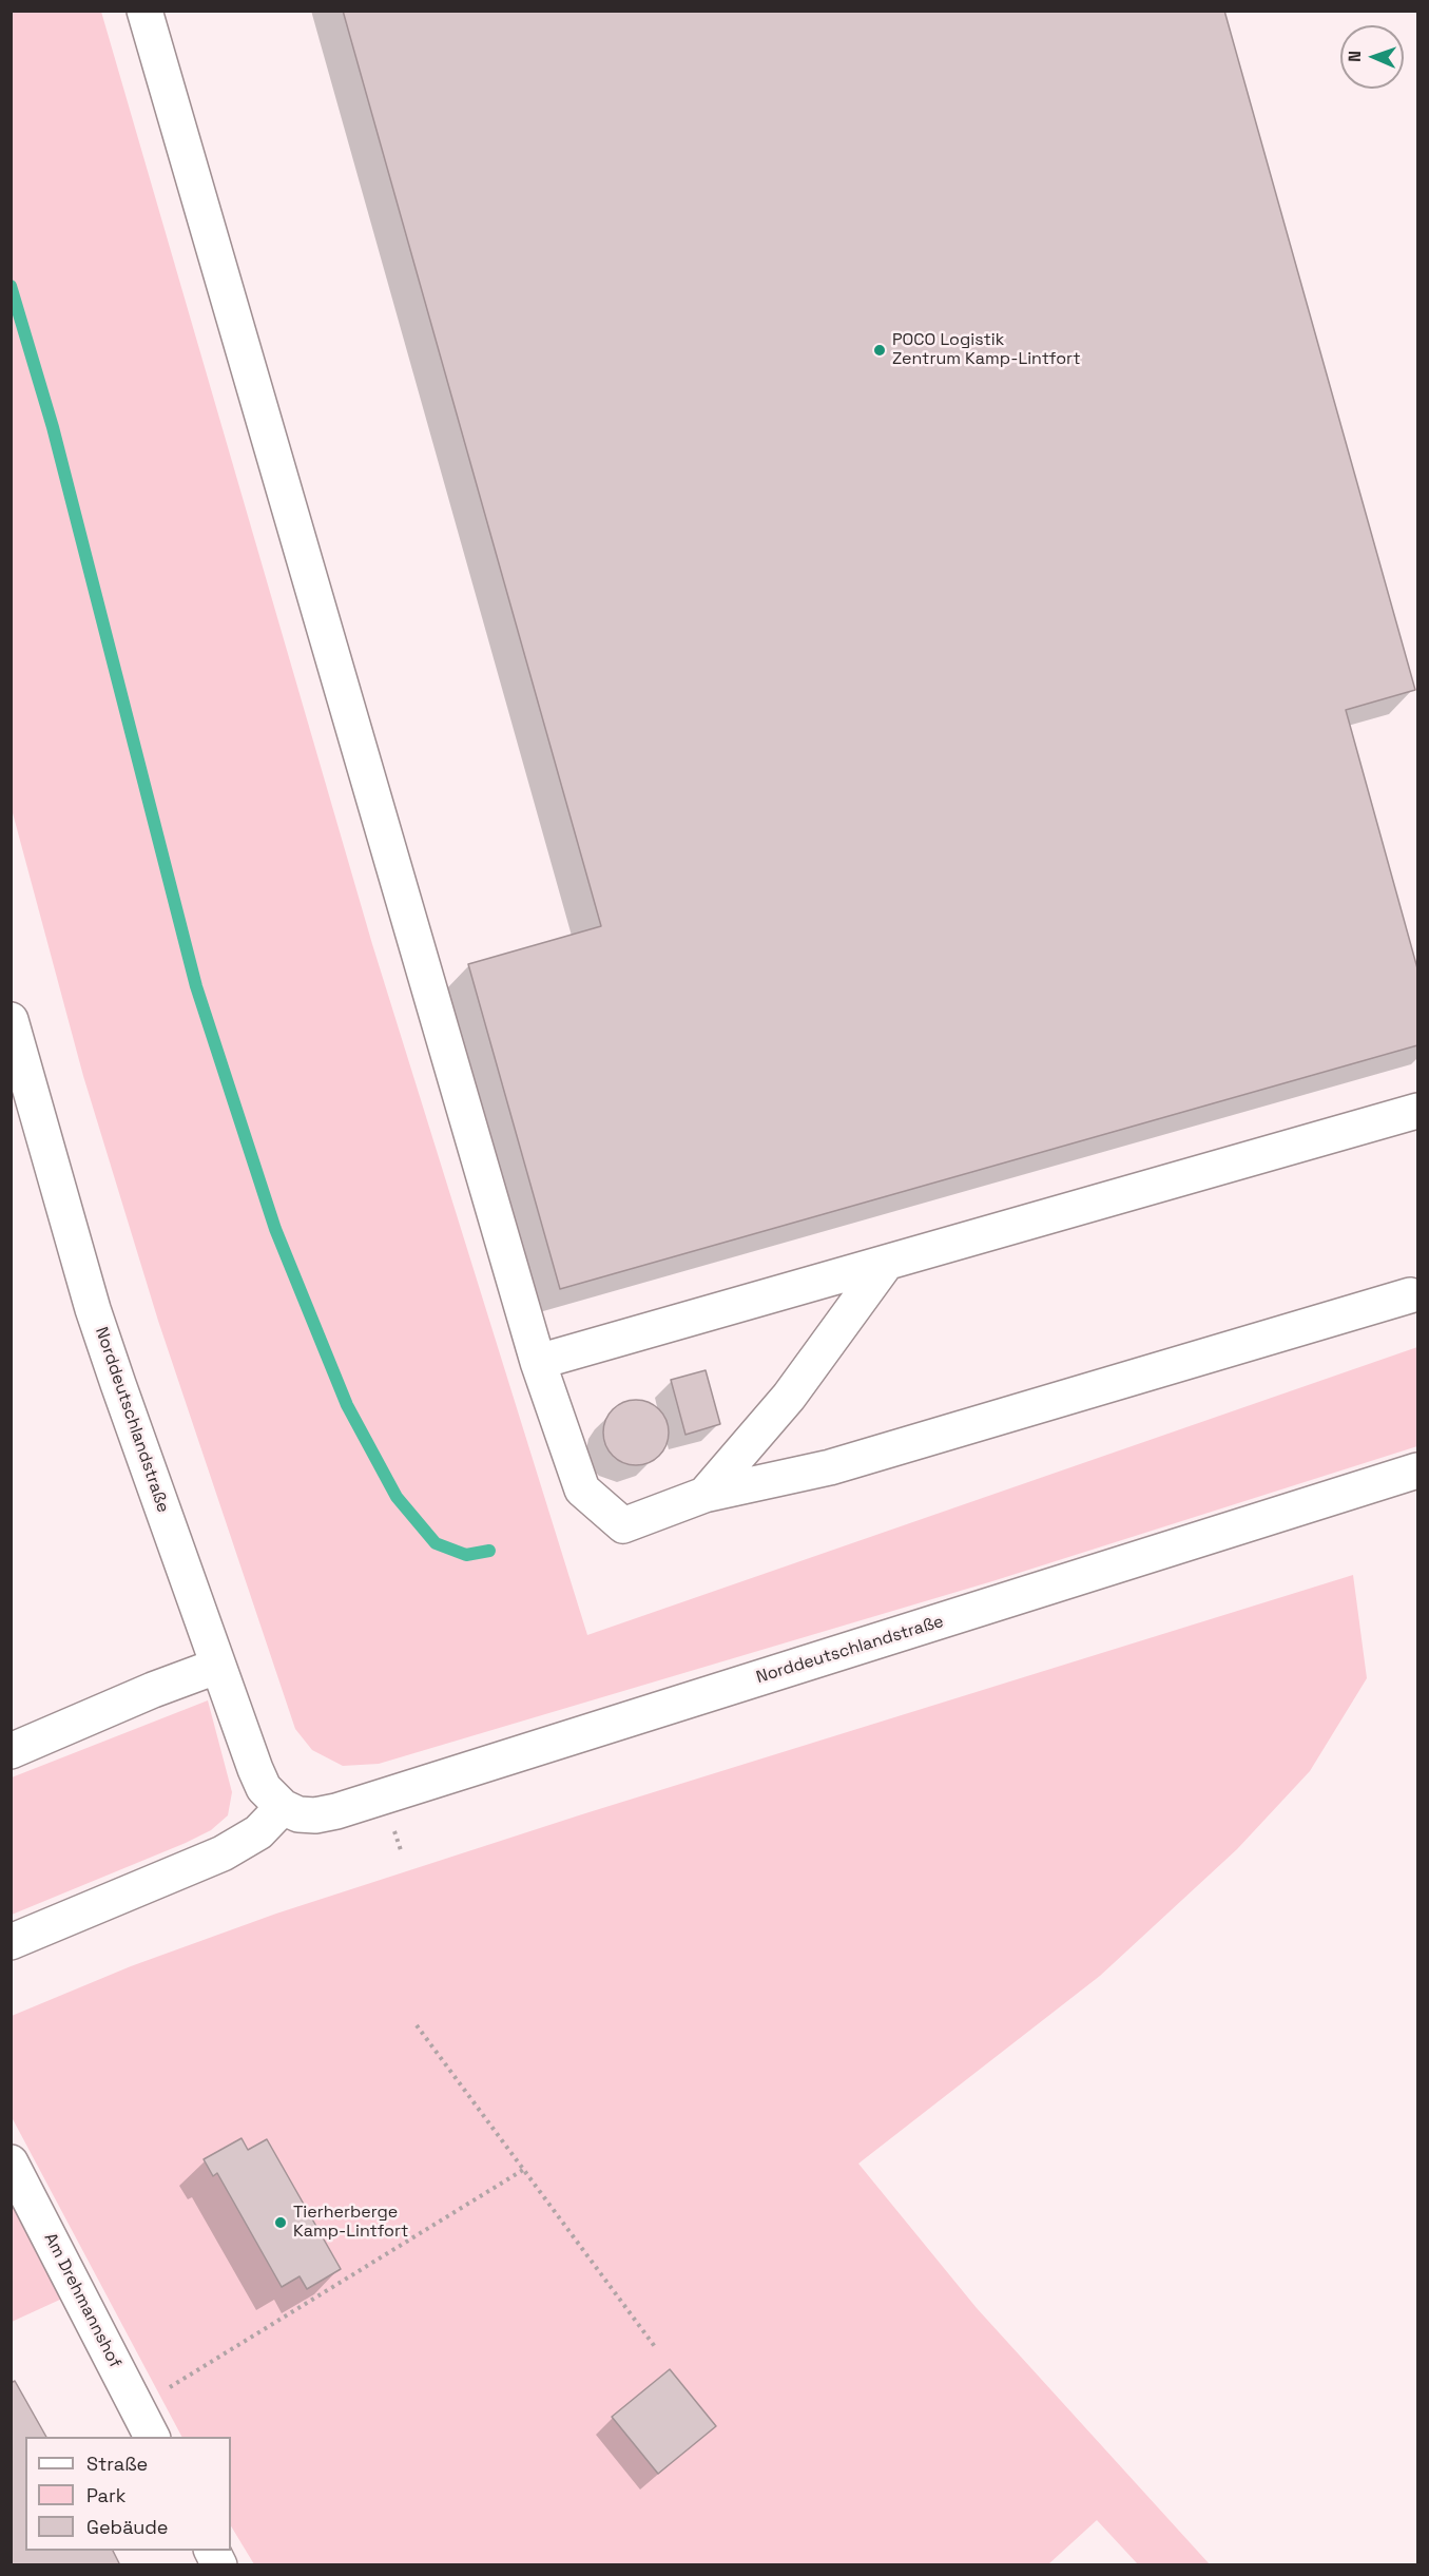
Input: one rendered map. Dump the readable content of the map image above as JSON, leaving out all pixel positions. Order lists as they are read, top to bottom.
{
  "streets": {
    "street": ["Norddeutschlandstraße", "Am Drehmannshof"]
  },
  "places": ["POCO Logistik Zentrum Kamp-Lintfort", "Tierherberge Kamp-Lintfort"],
  "legend": ["Straße", "Park", "Gebäude"],
  "north": "left"
}
